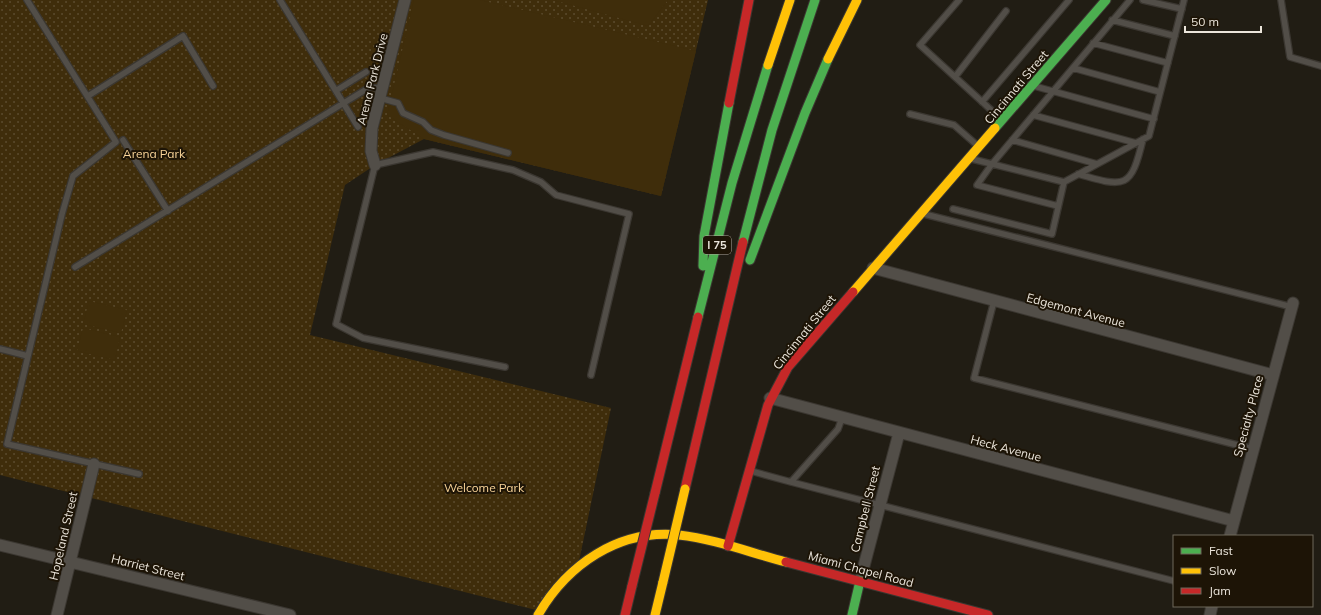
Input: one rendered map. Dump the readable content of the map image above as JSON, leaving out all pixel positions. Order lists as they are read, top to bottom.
{
  "streets": {
    "main road": [
      "Cincinnati Street",
      "I 75",
      "Campbell Street",
      "Miami Chapel Road"
    ],
    "street": [
      "Arena Park Drive",
      "Edgemont Avenue",
      "Specialty Place",
      "Heck Avenue",
      "Hopeland Street",
      "Harriet Street"
    ]
  },
  "crossings": [
    ["Cincinnati Street", "Edgemont Avenue"],
    ["Cincinnati Street", "Heck Avenue"],
    ["Cincinnati Street", "Miami Chapel Road"],
    ["Edgemont Avenue", "Specialty Place"],
    ["Specialty Place", "Heck Avenue"],
    ["Heck Avenue", "Campbell Street"],
    ["Campbell Street", "Miami Chapel Road"],
    ["Hopeland Street", "Harriet Street"]
  ],
  "parks": ["Arena Park", "Welcome Park"],
  "legend": ["Fast", "Slow", "Jam"],
  "scale_bar": "50 m"
}
